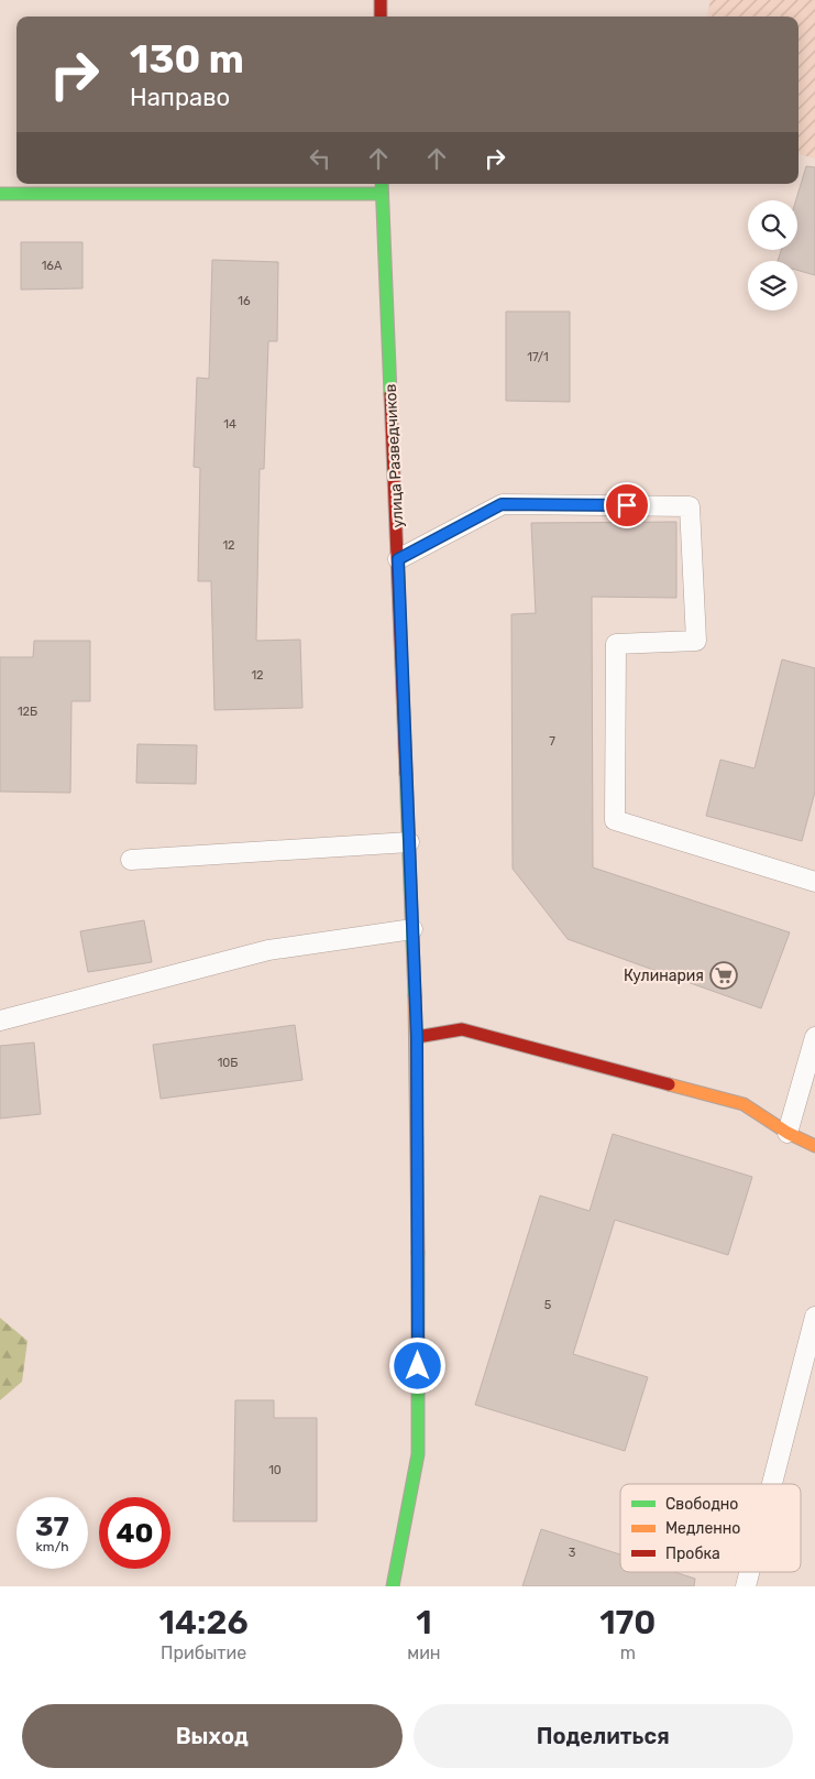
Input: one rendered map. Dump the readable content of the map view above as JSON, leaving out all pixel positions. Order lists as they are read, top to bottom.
{
  "streets": {
    "street": ["улица Разведчиков"]
  },
  "places": {
    "supermarket": ["Кулинария"]
  },
  "house_numbers": [
    "16А",
    "16",
    "17/1",
    "14",
    "12",
    "12",
    "12Б",
    "7",
    "10Б",
    "5",
    "10",
    "3"
  ],
  "legend": ["Свободно", "Медленно", "Пробка"],
  "page": {
    "turn": ["130 m", "Направо"],
    "speed": "37 km/h",
    "limit": "40",
    "eta": [
      "14:26",
      "Прибытие",
      "1",
      "мин",
      "170",
      "m"
    ],
    "buttons": ["Выход", "Поделиться"]
  }
}
